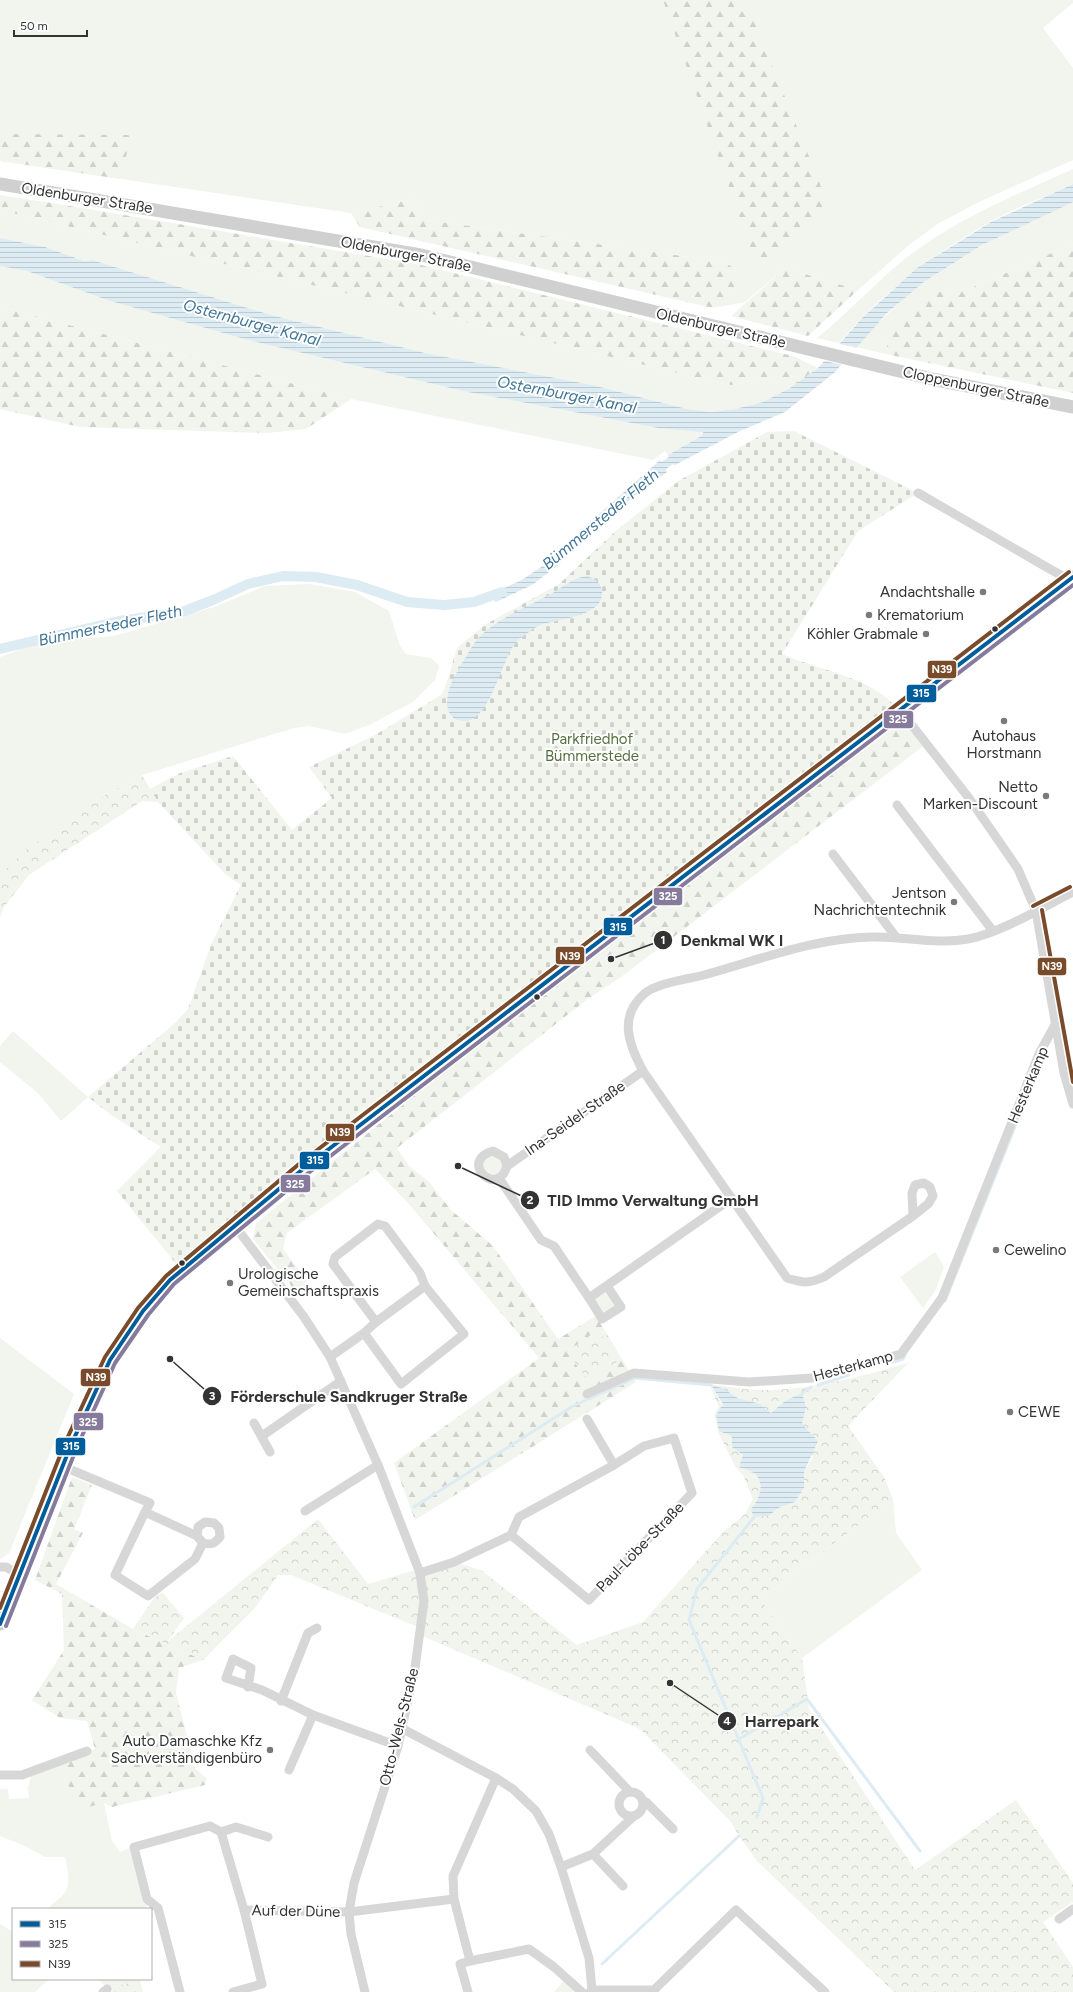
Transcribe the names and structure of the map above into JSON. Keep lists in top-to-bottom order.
{
  "streets": {
    "street": [
      "Oldenburger Straße",
      "Cloppenburger Straße",
      "Hesterkamp",
      "Ina-Seidel-Straße",
      "Paul-Löbe-Straße",
      "Otto-Wels-Straße",
      "Auf der Düne"
    ]
  },
  "crossings": [
    ["Oldenburger Straße", "Cloppenburger Straße"],
    ["Otto-Wels-Straße", "Auf der Düne"]
  ],
  "water": ["Osternburger Kanal", "Bümmersteder Fleth"],
  "parks": ["Parkfriedhof Bümmerstede"],
  "places": [
    "Andachtshalle",
    "Krematorium",
    "Köhler Grabmale",
    "Autohaus Horstmann",
    "Netto Marken-Discount",
    "Jentson Nachrichtentechnik",
    "Denkmal WK I",
    "TID Immo Verwaltung GmbH",
    "Cewelino",
    "Urologische Gemeinschaftspraxis",
    "Förderschule Sandkruger Straße",
    "CEWE",
    "Harrepark",
    "Auto Damaschke Kfz Sachverständigenbüro"
  ],
  "lines": ["transit line N39", "transit line 315", "transit line 325"],
  "legend": ["315", "325", "N39"],
  "scale_bar": "50 m"
}
